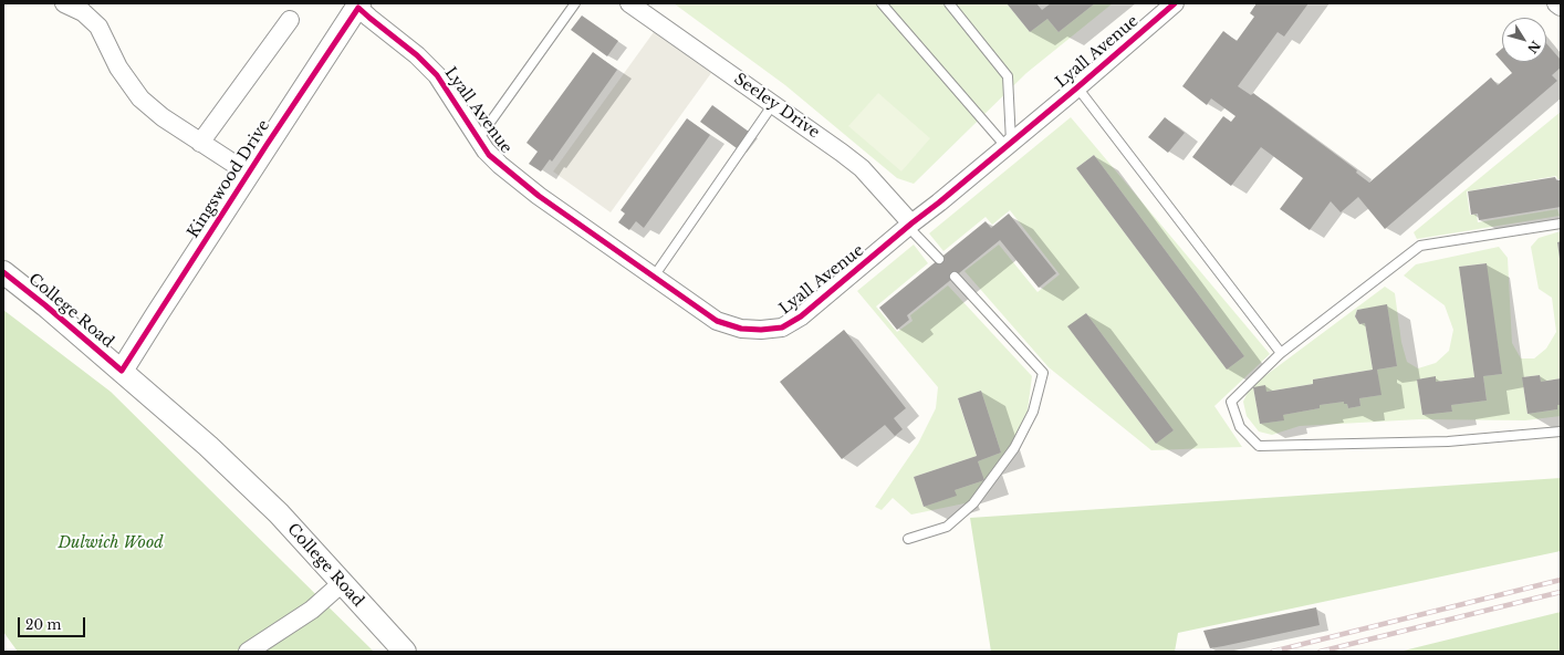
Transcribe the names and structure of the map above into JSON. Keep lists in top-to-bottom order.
{
  "streets": {
    "street": [
      "Lyall Avenue",
      "Seeley Drive",
      "Kingswood Drive",
      "College Road"
    ]
  },
  "crossings": [
    ["Lyall Avenue", "Seeley Drive"],
    ["Lyall Avenue", "Kingswood Drive"],
    ["Kingswood Drive", "College Road"]
  ],
  "parks": ["Dulwich Wood"],
  "scale_bar": "20 m",
  "north": "bottom right"
}
